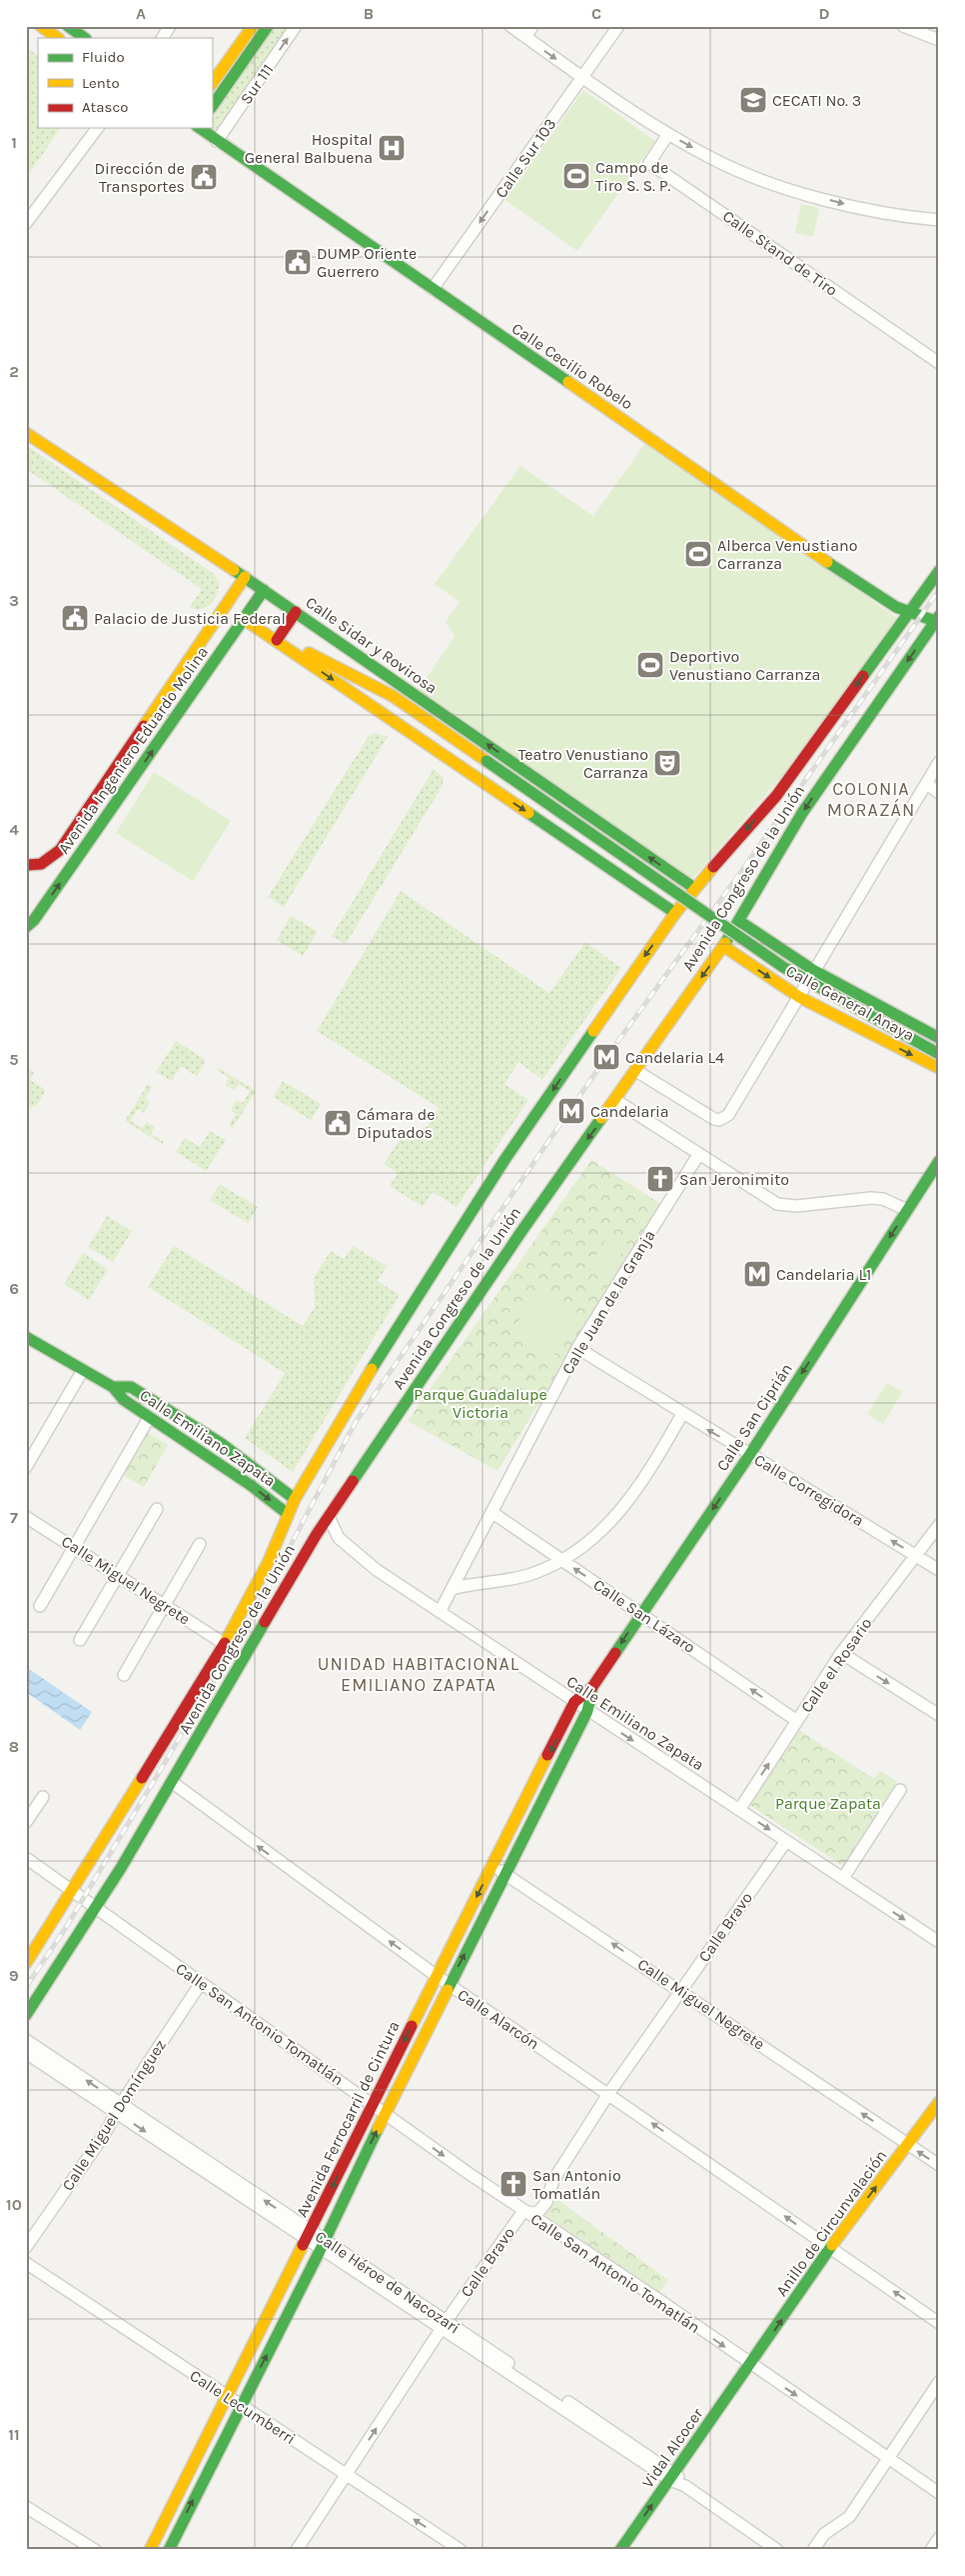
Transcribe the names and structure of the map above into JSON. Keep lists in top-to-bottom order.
{
  "streets": {
    "street": [
      "Sur 111",
      "Calle Sur 103",
      "Calle Stand de Tiro",
      "Calle Cecilio Robelo",
      "Calle Sidar y Rovirosa",
      "Avenida Ingeniero Eduardo Molina",
      "Avenida Congreso de la Unión",
      "Calle General Anaya",
      "Calle Juan de la Granja",
      "Calle San Ciprián",
      "Calle Emiliano Zapata",
      "Calle Corregidora",
      "Calle Miguel Negrete",
      "Calle San Lázaro",
      "Calle el Rosario",
      "Calle Bravo",
      "Calle Alarcón",
      "Calle San Antonio Tomatlán",
      "Calle Miguel Domínguez",
      "Avenida Ferrocarril de Cintura",
      "Anillo de Circunvalación",
      "Calle Héroe de Nacozari",
      "Calle Lecumberri",
      "Vidal Alcocer"
    ]
  },
  "crossings": [
    ["Sur 111", "Calle Cecilio Robelo"],
    ["Calle Sur 103", "Calle Cecilio Robelo"],
    ["Calle Cecilio Robelo", "Avenida Congreso de la Unión"],
    ["Calle Sidar y Rovirosa", "Avenida Ingeniero Eduardo Molina"],
    ["Calle Sidar y Rovirosa", "Avenida Congreso de la Unión"],
    ["Avenida Congreso de la Unión", "Calle General Anaya"],
    ["Avenida Congreso de la Unión", "Calle Emiliano Zapata"],
    ["Avenida Congreso de la Unión", "Calle Miguel Negrete"],
    ["Avenida Congreso de la Unión", "Calle Alarcón"],
    ["Avenida Congreso de la Unión", "Calle San Antonio Tomatlán"],
    ["Calle Juan de la Granja", "Calle Emiliano Zapata"],
    ["Calle Juan de la Granja", "Calle Corregidora"],
    ["Calle Juan de la Granja", "Calle San Lázaro"],
    ["Calle San Ciprián", "Calle Emiliano Zapata"],
    ["Calle San Ciprián", "Calle Corregidora"],
    ["Calle San Ciprián", "Calle San Lázaro"],
    ["Calle San Ciprián", "Avenida Ferrocarril de Cintura"],
    ["Calle Emiliano Zapata", "Calle el Rosario"],
    ["Calle Emiliano Zapata", "Calle Bravo"],
    ["Calle Emiliano Zapata", "Avenida Ferrocarril de Cintura"],
    ["Calle Corregidora", "Calle el Rosario"],
    ["Calle Miguel Negrete", "Calle Bravo"],
    ["Calle Miguel Negrete", "Avenida Ferrocarril de Cintura"],
    ["Calle Miguel Negrete", "Anillo de Circunvalación"],
    ["Calle San Lázaro", "Calle el Rosario"],
    ["Calle Bravo", "Calle Alarcón"],
    ["Calle Bravo", "Calle San Antonio Tomatlán"],
    ["Calle Bravo", "Calle Héroe de Nacozari"],
    ["Calle Bravo", "Calle Lecumberri"],
    ["Calle Alarcón", "Avenida Ferrocarril de Cintura"],
    ["Calle Alarcón", "Anillo de Circunvalación"],
    ["Calle San Antonio Tomatlán", "Calle Miguel Domínguez"],
    ["Calle San Antonio Tomatlán", "Avenida Ferrocarril de Cintura"],
    ["Calle San Antonio Tomatlán", "Anillo de Circunvalación"],
    ["Calle San Antonio Tomatlán", "Vidal Alcocer"],
    ["Calle Miguel Domínguez", "Calle Héroe de Nacozari"],
    ["Avenida Ferrocarril de Cintura", "Calle Héroe de Nacozari"],
    ["Avenida Ferrocarril de Cintura", "Calle Lecumberri"],
    ["Anillo de Circunvalación", "Vidal Alcocer"],
    ["Calle Héroe de Nacozari", "Vidal Alcocer"]
  ],
  "one_way": [
    "Calle Sur 103",
    "Avenida Congreso de la Unión",
    "Calle Corregidora",
    "Calle Miguel Negrete",
    "Calle San Lázaro",
    "Calle Alarcón",
    "Calle San Antonio Tomatlán",
    "Anillo de Circunvalación",
    "Vidal Alcocer"
  ],
  "districts": ["COLONIA MORAZÁN", "UNIDAD HABITACIONAL EMILIANO ZAPATA"],
  "parks": ["Parque Guadalupe Victoria", "Parque Zapata"],
  "places": {
    "school or university": ["CECATI No. 3"],
    "hospital": ["Hospital General Balbuena"],
    "sports": ["Campo de Tiro S. S. P.", "Alberca Venustiano Carranza", "Deportivo Venustiano Carranza"],
    "public building": [
      "Dirección de Transportes",
      "DUMP Oriente Guerrero",
      "Palacio de Justicia Federal",
      "Cámara de Diputados"
    ],
    "theatre": ["Teatro Venustiano Carranza"],
    "metro station": ["Candelaria L4", "Candelaria", "Candelaria L1"],
    "church": ["San Jeronimito", "San Antonio Tomatlán"]
  },
  "legend": ["Fluido", "Lento", "Atasco"],
  "grid": {
    "columns": [
      "A",
      "B",
      "C",
      "D"
    ],
    "rows": [
      "1",
      "2",
      "3",
      "4",
      "5",
      "6",
      "7",
      "8",
      "9",
      "10",
      "11"
    ]
  }
}
